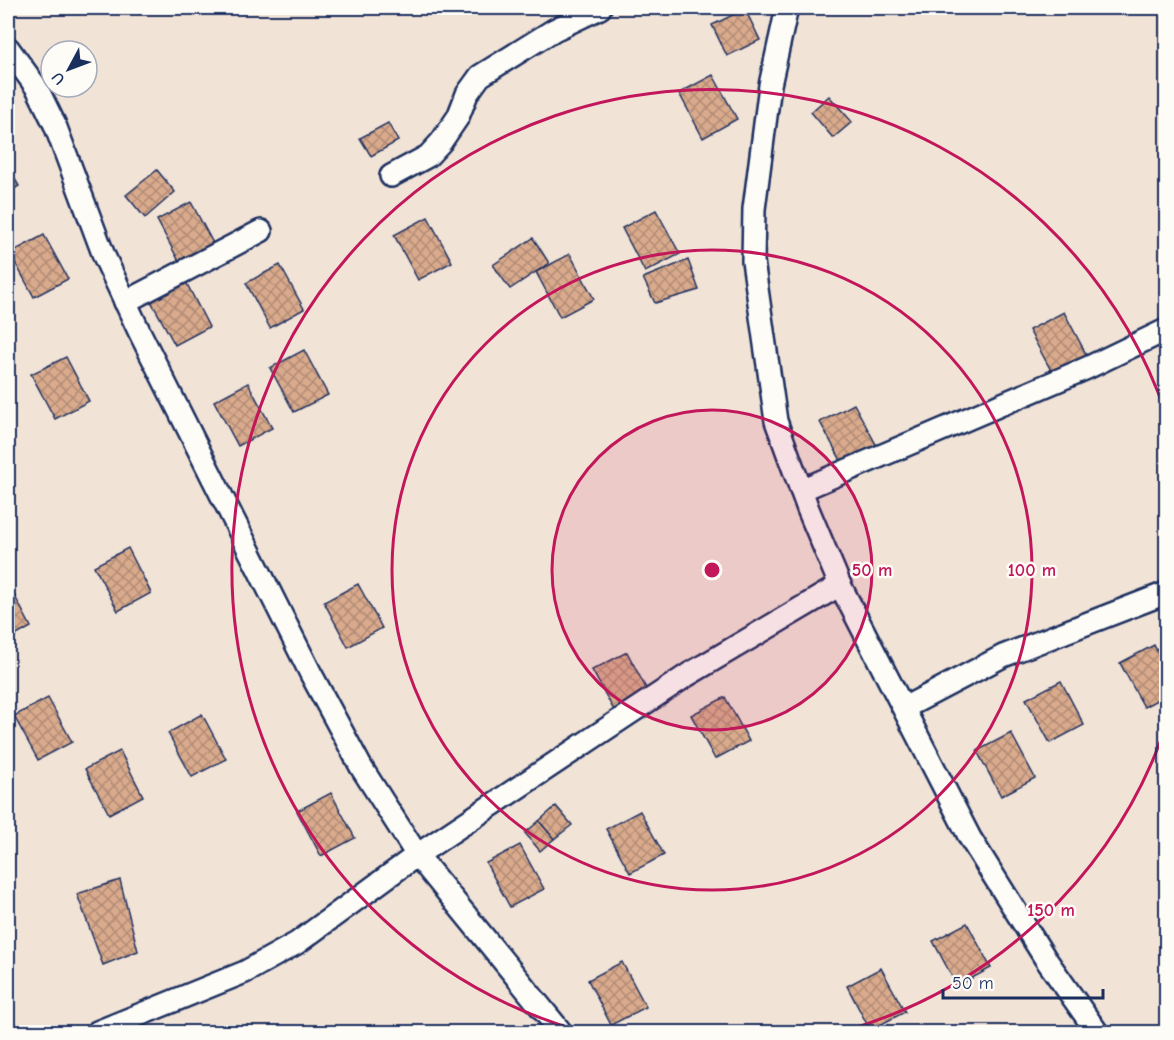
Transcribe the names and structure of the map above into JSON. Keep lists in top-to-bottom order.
{
  "scale_bar": "50 m",
  "north": "bottom left",
  "rings": ["50 m", "100 m", "150 m"]
}
